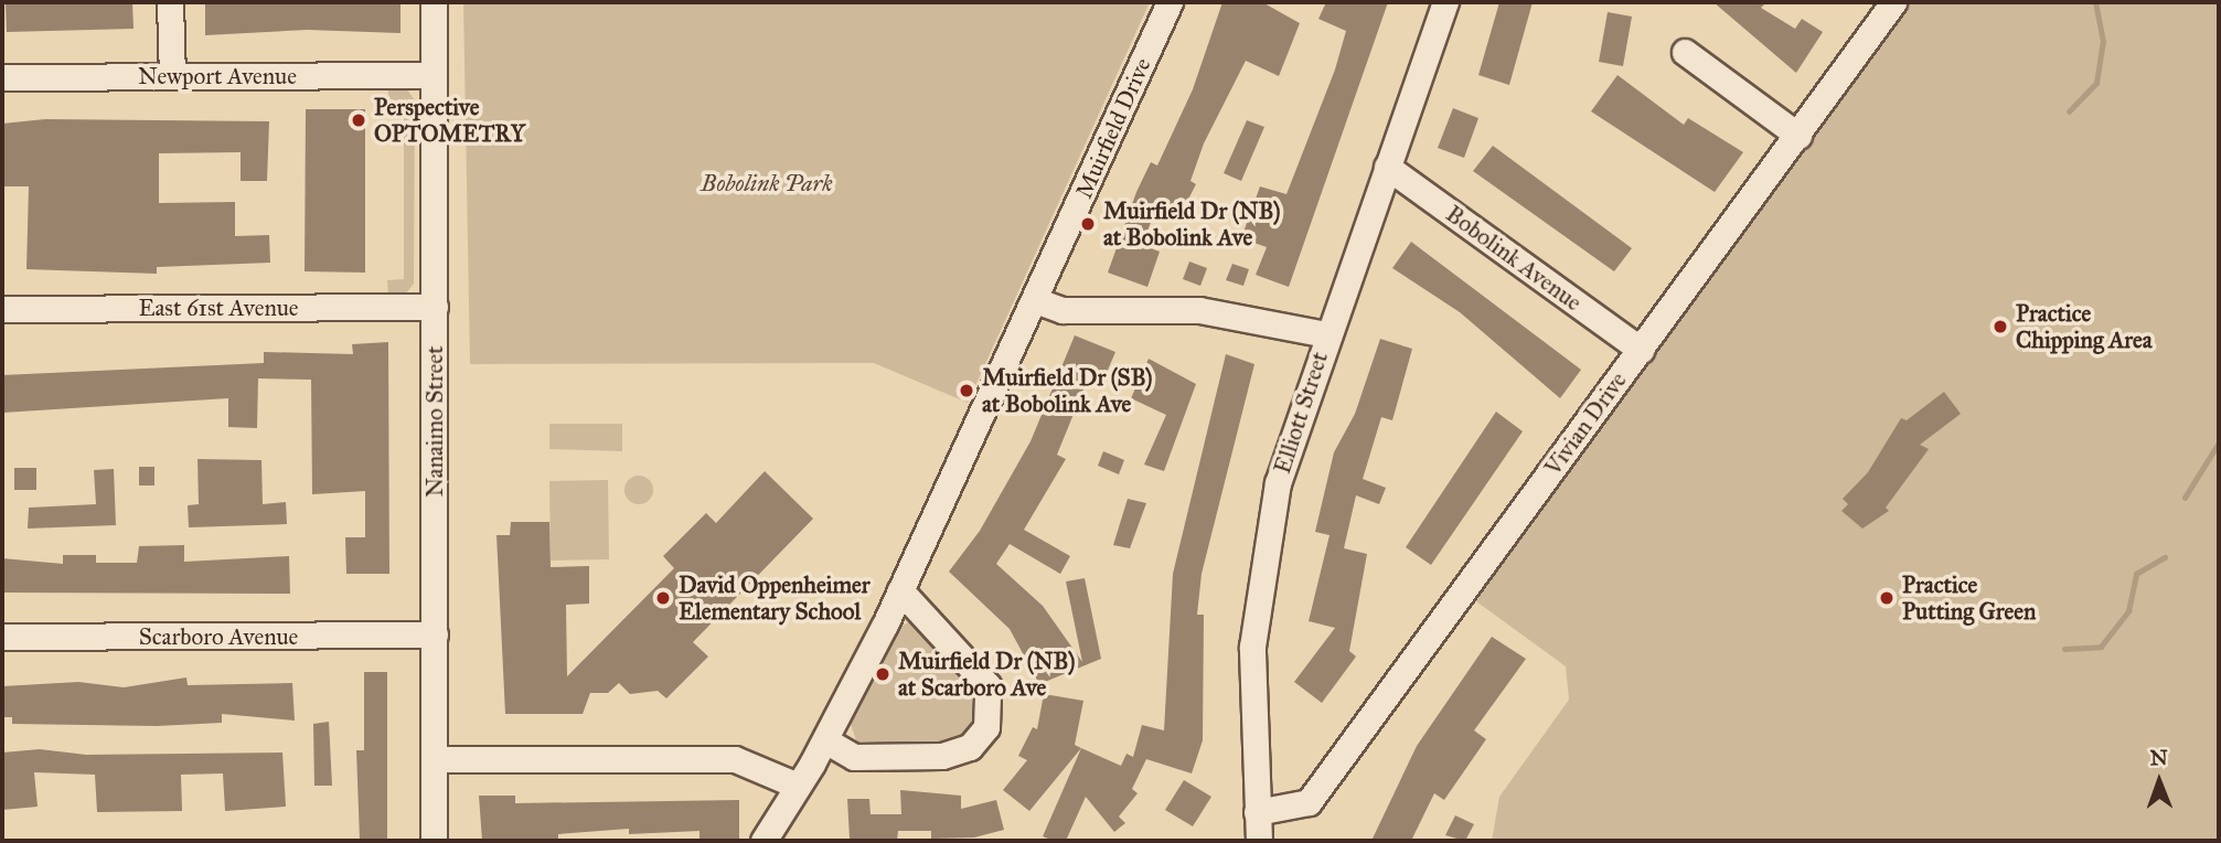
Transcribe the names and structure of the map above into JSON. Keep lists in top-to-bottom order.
{
  "streets": {
    "street": [
      "Newport Avenue",
      "Muirfield Drive",
      "Bobolink Avenue",
      "East 61st Avenue",
      "Elliott Street",
      "Nanaimo Street",
      "Vivian Drive",
      "Scarboro Avenue"
    ]
  },
  "crossings": [
    ["Newport Avenue", "Nanaimo Street"],
    ["Bobolink Avenue", "Elliott Street"],
    ["Bobolink Avenue", "Vivian Drive"],
    ["East 61st Avenue", "Nanaimo Street"],
    ["Elliott Street", "Vivian Drive"],
    ["Nanaimo Street", "Scarboro Avenue"]
  ],
  "parks": ["Bobolink Park"],
  "places": [
    "Perspective OPTOMETRY",
    "Muirfield Dr (NB) at Bobolink Ave",
    "Practice Chipping Area",
    "Muirfield Dr (SB) at Bobolink Ave",
    "David Oppenheimer Elementary School",
    "Practice Putting Green",
    "Muirfield Dr (NB) at Scarboro Ave"
  ],
  "north": "top"
}
